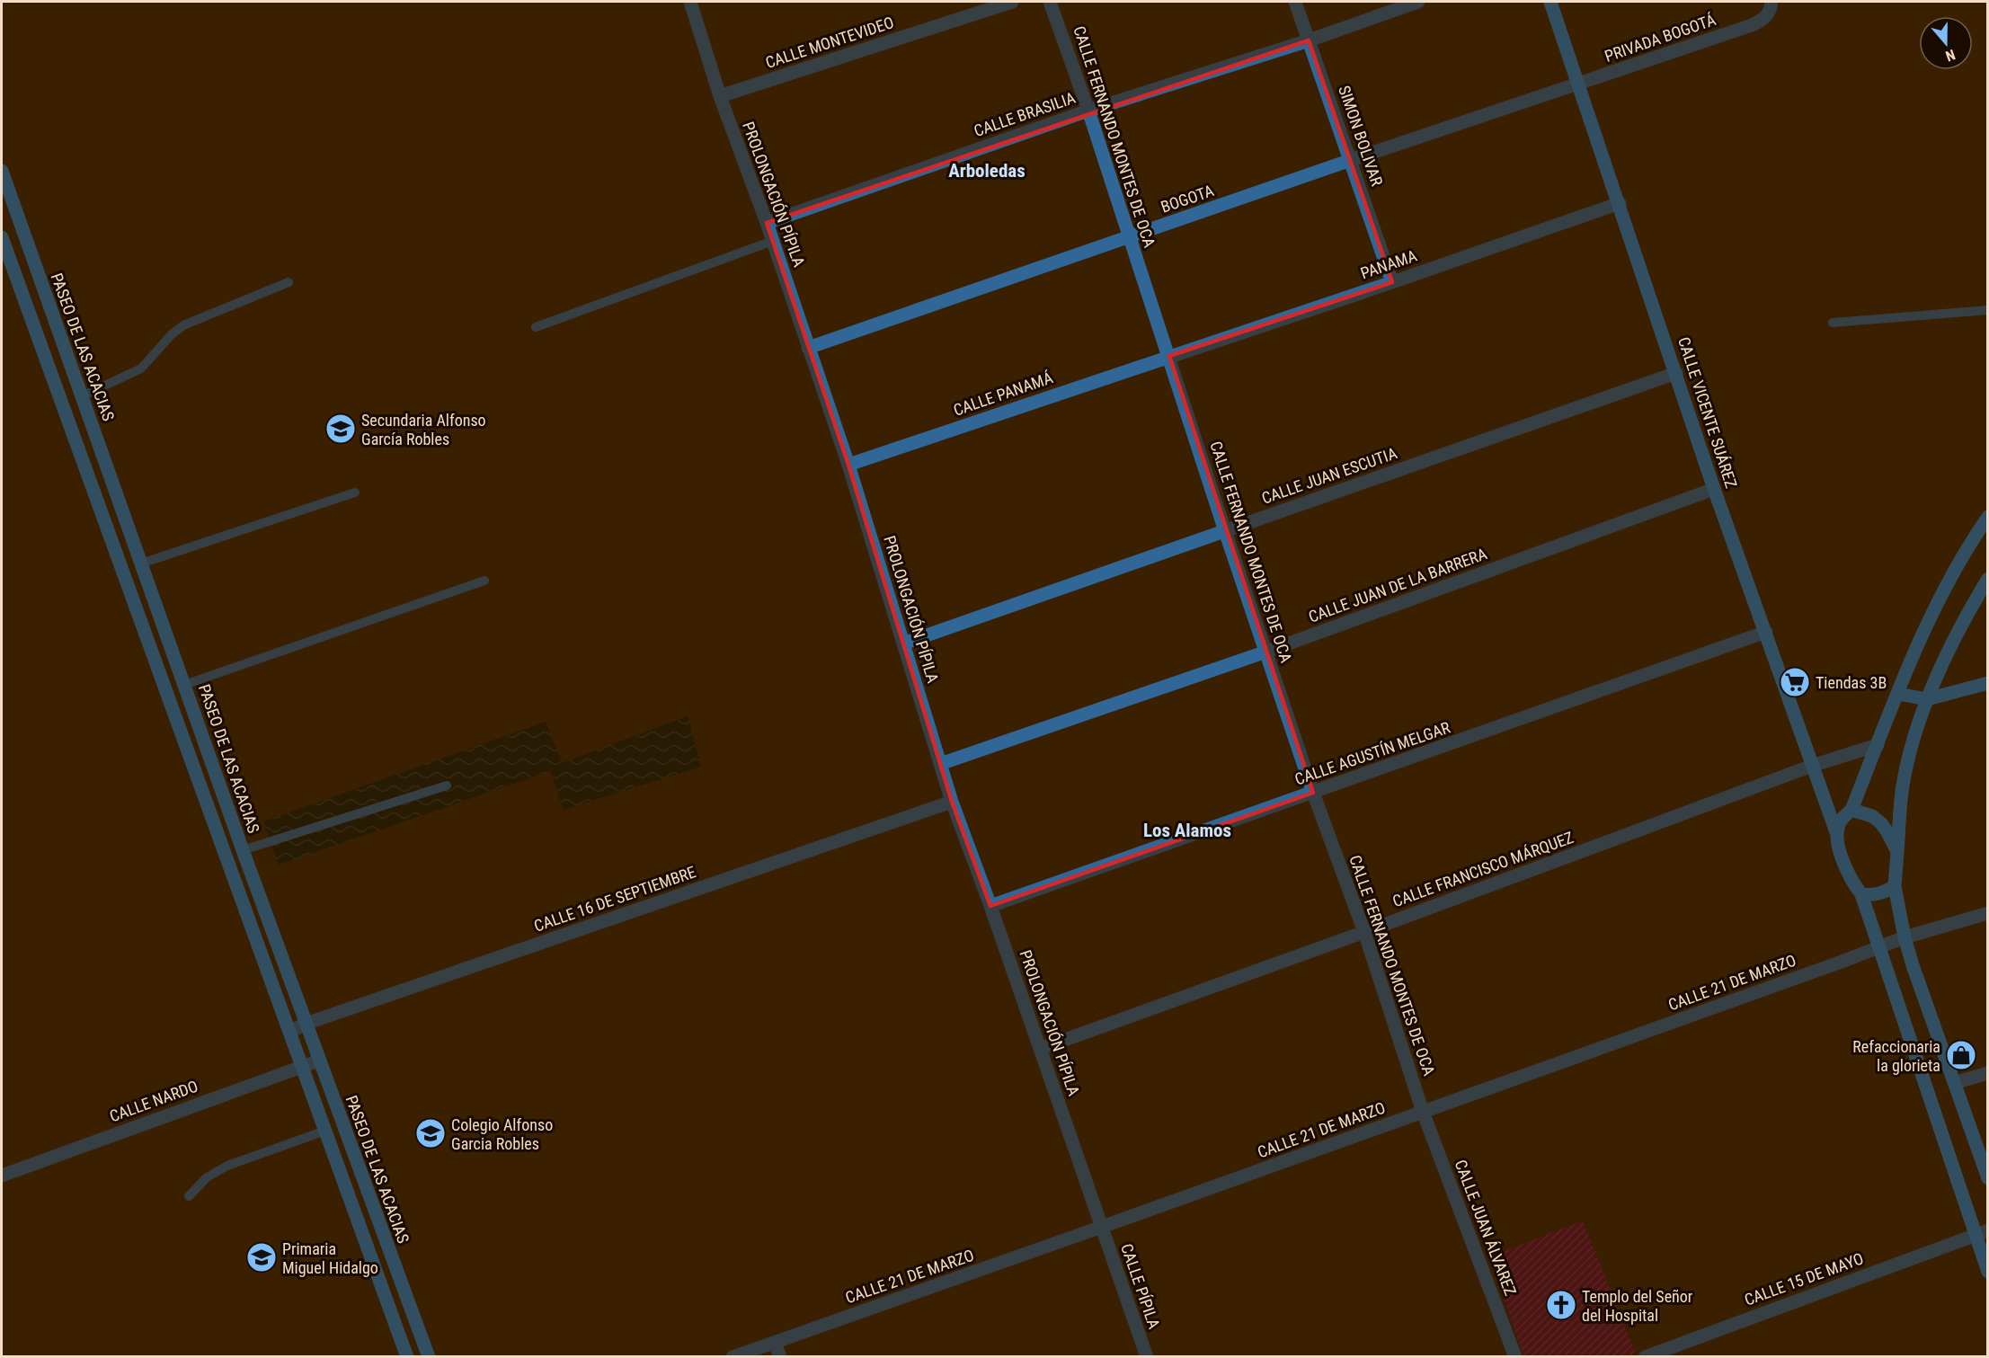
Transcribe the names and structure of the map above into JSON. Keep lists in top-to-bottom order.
{
  "streets": {
    "street": [
      "PRIVADA BOGOTÁ",
      "CALLE MONTEVIDEO",
      "CALLE BRASILIA",
      "SIMON BOLIVAR",
      "CALLE FERNANDO MONTES DE OCA",
      "PROLONGACIÓN PÍPILA",
      "BOGOTA",
      "PANAMA",
      "PASEO DE LAS ACACIAS",
      "CALLE PANAMÁ",
      "CALLE VICENTE SUÁREZ",
      "CALLE JUAN ESCUTIA",
      "CALLE JUAN DE LA BARRERA",
      "CALLE AGUSTÍN MELGAR",
      "CALLE FRANCISCO MÁRQUEZ",
      "CALLE 16 DE SEPTIEMBRE",
      "CALLE 21 DE MARZO",
      "CALLE NARDO",
      "CALLE JUAN ÁLVAREZ",
      "CALLE 15 DE MAYO",
      "CALLE PÍPILA"
    ]
  },
  "crossings": [
    ["PRIVADA BOGOTÁ", "BOGOTA"],
    ["PRIVADA BOGOTÁ", "CALLE VICENTE SUÁREZ"],
    ["CALLE MONTEVIDEO", "PROLONGACIÓN PÍPILA"],
    ["CALLE BRASILIA", "SIMON BOLIVAR"],
    ["CALLE BRASILIA", "CALLE FERNANDO MONTES DE OCA"],
    ["CALLE BRASILIA", "PROLONGACIÓN PÍPILA"],
    ["SIMON BOLIVAR", "BOGOTA"],
    ["SIMON BOLIVAR", "PANAMA"],
    ["CALLE FERNANDO MONTES DE OCA", "BOGOTA"],
    ["CALLE FERNANDO MONTES DE OCA", "PANAMA"],
    ["CALLE FERNANDO MONTES DE OCA", "CALLE PANAMÁ"],
    ["CALLE FERNANDO MONTES DE OCA", "CALLE JUAN ESCUTIA"],
    ["CALLE FERNANDO MONTES DE OCA", "CALLE JUAN DE LA BARRERA"],
    ["CALLE FERNANDO MONTES DE OCA", "CALLE AGUSTÍN MELGAR"],
    ["CALLE FERNANDO MONTES DE OCA", "CALLE FRANCISCO MÁRQUEZ"],
    ["CALLE FERNANDO MONTES DE OCA", "CALLE 21 DE MARZO"],
    ["CALLE FERNANDO MONTES DE OCA", "CALLE JUAN ÁLVAREZ"],
    ["PROLONGACIÓN PÍPILA", "BOGOTA"],
    ["PROLONGACIÓN PÍPILA", "CALLE PANAMÁ"],
    ["PROLONGACIÓN PÍPILA", "CALLE JUAN ESCUTIA"],
    ["PROLONGACIÓN PÍPILA", "CALLE JUAN DE LA BARRERA"],
    ["PROLONGACIÓN PÍPILA", "CALLE AGUSTÍN MELGAR"],
    ["PROLONGACIÓN PÍPILA", "CALLE FRANCISCO MÁRQUEZ"],
    ["PROLONGACIÓN PÍPILA", "CALLE 16 DE SEPTIEMBRE"],
    ["PROLONGACIÓN PÍPILA", "CALLE 21 DE MARZO"],
    ["PROLONGACIÓN PÍPILA", "CALLE PÍPILA"],
    ["BOGOTA", "CALLE VICENTE SUÁREZ"],
    ["PANAMA", "CALLE PANAMÁ"],
    ["PANAMA", "CALLE VICENTE SUÁREZ"],
    ["PASEO DE LAS ACACIAS", "CALLE 16 DE SEPTIEMBRE"],
    ["PASEO DE LAS ACACIAS", "CALLE NARDO"],
    ["CALLE VICENTE SUÁREZ", "CALLE JUAN ESCUTIA"],
    ["CALLE VICENTE SUÁREZ", "CALLE JUAN DE LA BARRERA"],
    ["CALLE VICENTE SUÁREZ", "CALLE AGUSTÍN MELGAR"],
    ["CALLE VICENTE SUÁREZ", "CALLE FRANCISCO MÁRQUEZ"],
    ["CALLE 21 DE MARZO", "CALLE JUAN ÁLVAREZ"],
    ["CALLE 21 DE MARZO", "CALLE PÍPILA"]
  ],
  "districts": ["Arboledas", "Los Alamos"],
  "places": {
    "school or university": ["Secundaria Alfonso García Robles", "Colegio Alfonso Garcia Robles", "Primaria Miguel Hidalgo"],
    "supermarket": ["Tiendas 3B"],
    "shop": ["Refaccionaria la glorieta"],
    "church": ["Templo del Señor del Hospital"]
  },
  "north": "bottom"
}
